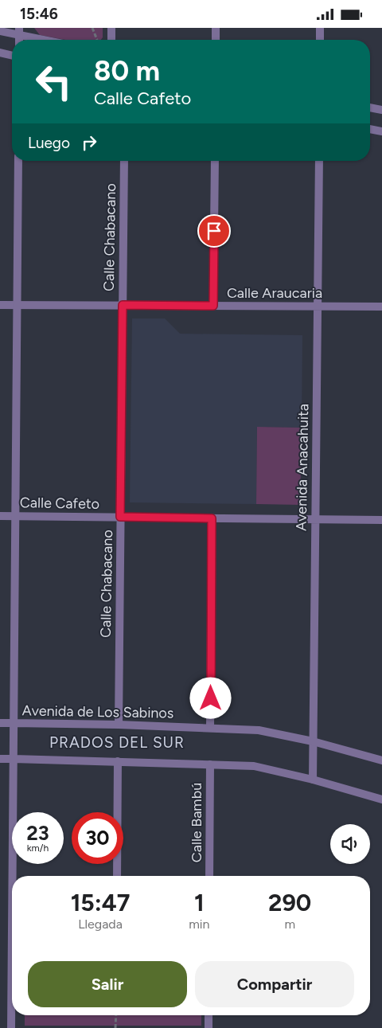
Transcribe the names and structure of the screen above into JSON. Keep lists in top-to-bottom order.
{
  "streets": {
    "street": [
      "Calle Chabacano",
      "Calle Araucaria",
      "Avenida Anacahuita",
      "Calle Cafeto",
      "Avenida de Los Sabinos",
      "Calle Bambú"
    ]
  },
  "crossings": [
    ["Calle Chabacano", "Calle Araucaria"],
    ["Calle Chabacano", "Calle Cafeto"],
    ["Calle Chabacano", "Avenida de Los Sabinos"],
    ["Calle Araucaria", "Avenida Anacahuita"],
    ["Avenida Anacahuita", "Calle Cafeto"],
    ["Avenida Anacahuita", "Avenida de Los Sabinos"]
  ],
  "districts": ["PRADOS DEL SUR"],
  "page": {
    "status": "15:46",
    "turn": ["80 m", "Calle Cafeto"],
    "then": "Luego",
    "speed": "23 km/h",
    "limit": "30",
    "eta": [
      "15:47",
      "Llegada",
      "1",
      "min",
      "290",
      "m"
    ],
    "buttons": ["Salir", "Compartir"]
  }
}
